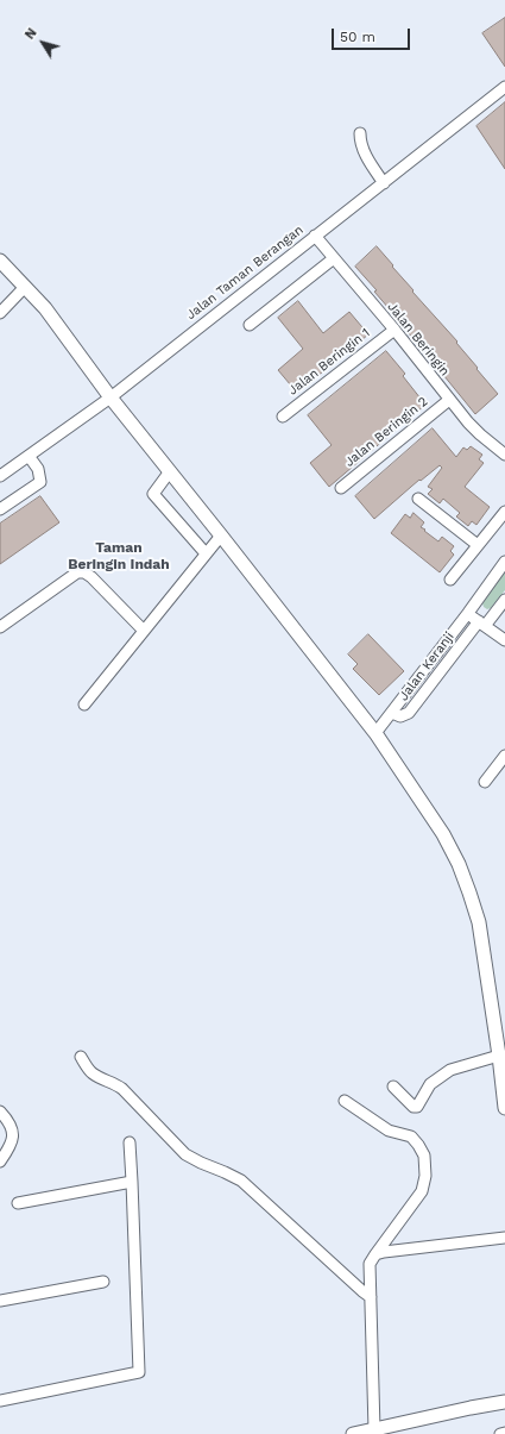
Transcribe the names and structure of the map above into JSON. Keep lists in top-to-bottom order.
{
  "streets": {
    "street": [
      "Jalan Taman Berangan",
      "Jalan Beringin",
      "Jalan Beringin 1",
      "Jalan Beringin 2",
      "Jalan Keranji"
    ]
  },
  "crossings": [
    ["Jalan Taman Berangan", "Jalan Beringin"],
    ["Jalan Beringin", "Jalan Beringin 1"],
    ["Jalan Beringin", "Jalan Beringin 2"]
  ],
  "districts": ["Taman Beringin Indah"],
  "scale_bar": "50 m",
  "north": "top left"
}
